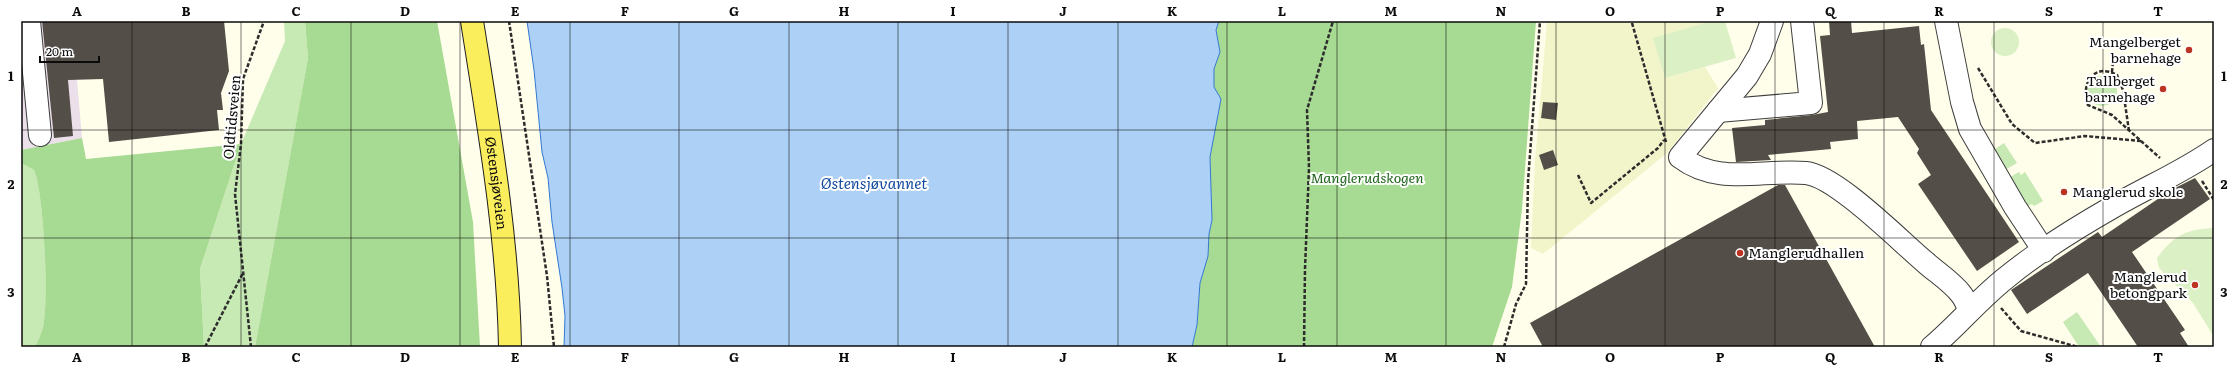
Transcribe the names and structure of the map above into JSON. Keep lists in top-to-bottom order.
{
  "streets": {
    "main road": ["Østensjøveien"],
    "path": ["Oldtidsveien"]
  },
  "water": ["Østensjøvannet"],
  "parks": ["Manglerudskogen"],
  "places": [
    "Mangelberget barnehage",
    "Tallberget barnehage",
    "Manglerud skole",
    "Manglerudhallen",
    "Manglerud betongpark"
  ],
  "scale_bar": "20 m",
  "grid": {
    "columns": [
      "A",
      "B",
      "C",
      "D",
      "E",
      "F",
      "G",
      "H",
      "I",
      "J",
      "K",
      "L",
      "M",
      "N",
      "O",
      "P",
      "Q",
      "R",
      "S",
      "T"
    ],
    "rows": ["1", "2", "3"]
  }
}
